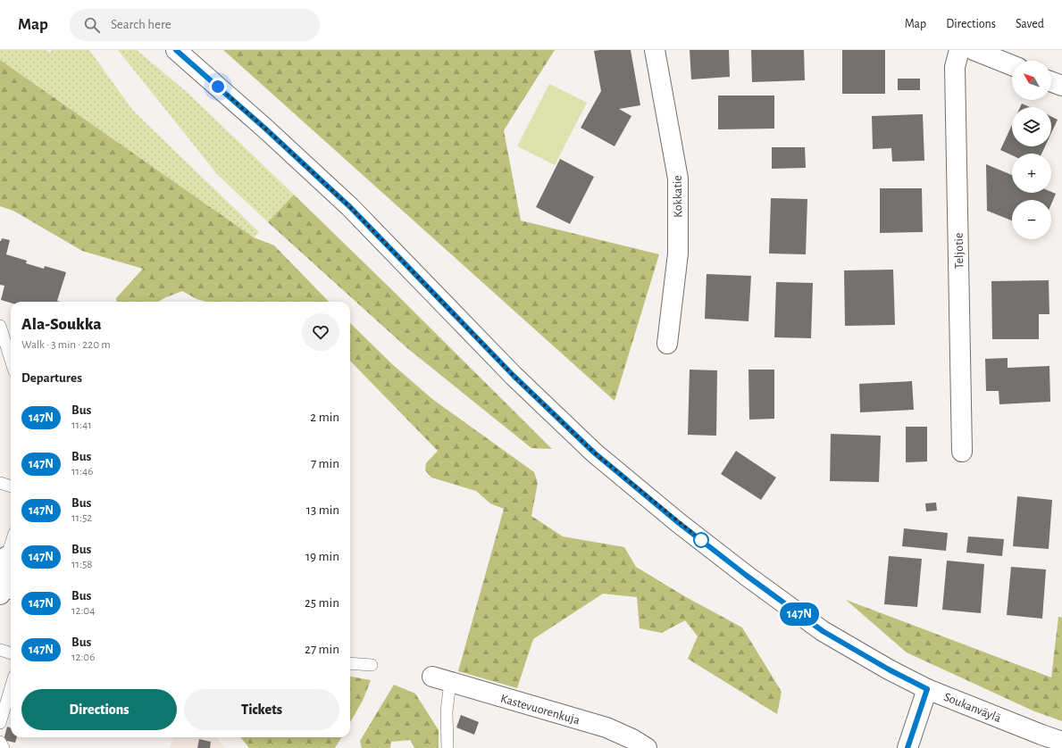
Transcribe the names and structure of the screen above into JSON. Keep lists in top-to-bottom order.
{
  "streets": {
    "main road": [
      "Kokkatie",
      "Teljotie",
      "Soukanväylä",
      "Kastevuorenkuja"
    ]
  },
  "lines": ["bus line 147N"],
  "north": "top left",
  "page": {
    "header": "Map",
    "search": "Search here",
    "nav": ["Map", "Directions", "Saved"],
    "on_map": "147N",
    "map_buttons": ["+", "−"],
    "heading": [
      ["Ala-Soukka", "Walk · 3 min · 220 m"],
      "Departures"
    ],
    "list": [
      {
        "mark": "147N",
        "name": "Bus",
        "note": "11:41",
        "value": "2 min"
      },
      {
        "mark": "147N",
        "name": "Bus",
        "note": "11:46",
        "value": "7 min"
      },
      {
        "mark": "147N",
        "name": "Bus",
        "note": "11:52",
        "value": "13 min"
      },
      {
        "mark": "147N",
        "name": "Bus",
        "note": "11:58",
        "value": "19 min"
      },
      {
        "mark": "147N",
        "name": "Bus",
        "note": "12:04",
        "value": "25 min"
      },
      {
        "mark": "147N",
        "name": "Bus",
        "note": "12:06",
        "value": "27 min"
      }
    ],
    "buttons": ["Directions", "Tickets"]
  }
}
